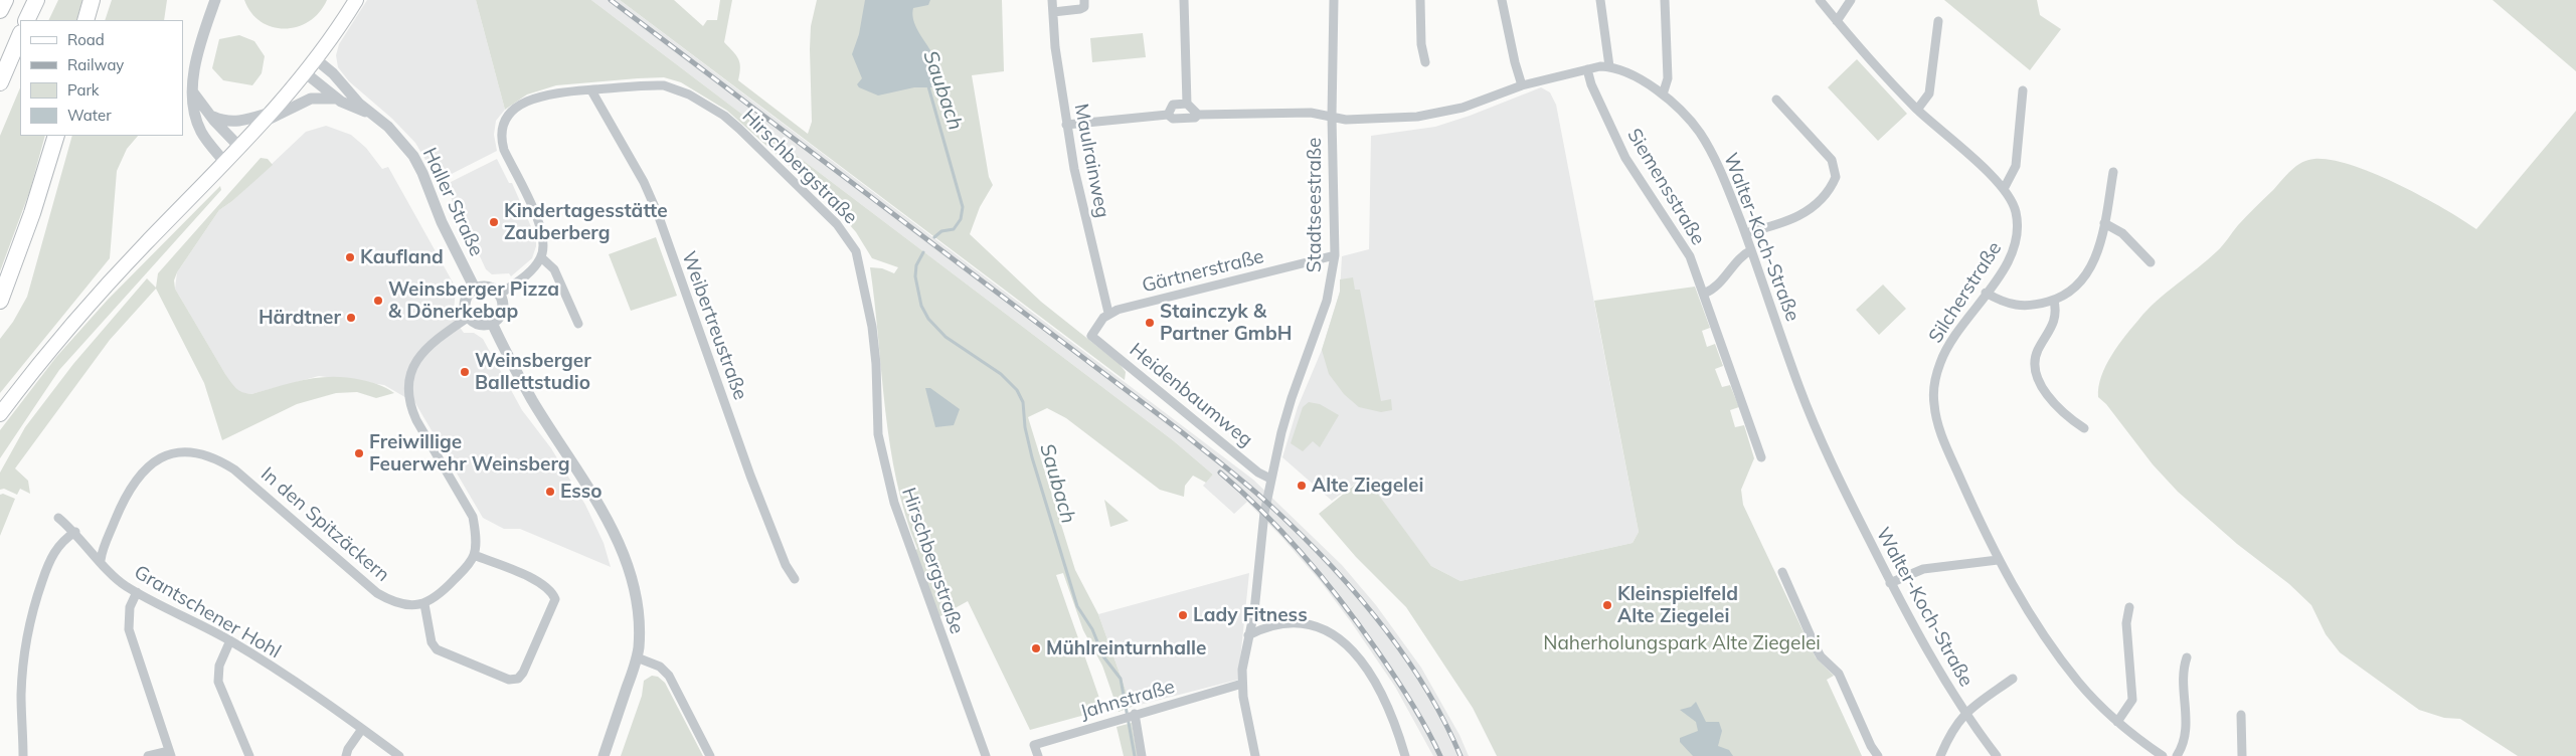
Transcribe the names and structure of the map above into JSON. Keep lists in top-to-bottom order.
{
  "streets": {
    "street": [
      "Maulrainweg",
      "Hirschbergstraße",
      "Siemensstraße",
      "Haller Straße",
      "Stadtseestraße",
      "Walter-Koch-Straße",
      "Gärtnerstraße",
      "Silcherstraße",
      "Weibertreustraße",
      "Heidenbaumweg",
      "In den Spitzäckern",
      "Grantschener Hohl",
      "Jahnstraße"
    ]
  },
  "crossings": [
    ["Maulrainweg", "Gärtnerstraße"],
    ["Maulrainweg", "Heidenbaumweg"],
    ["Hirschbergstraße", "Weibertreustraße"],
    ["Stadtseestraße", "Gärtnerstraße"],
    ["Stadtseestraße", "Heidenbaumweg"],
    ["Stadtseestraße", "Jahnstraße"],
    ["Gärtnerstraße", "Heidenbaumweg"],
    ["In den Spitzäckern", "Grantschener Hohl"]
  ],
  "water": ["Saubach"],
  "parks": ["Naherholungspark Alte Ziegelei"],
  "places": [
    "Kindertagesstätte Zauberberg",
    "Kaufland",
    "Weinsberger Pizza & Dönerkebap",
    "Härdtner",
    "Stainczyk & Partner GmbH",
    "Weinsberger Ballettstudio",
    "Freiwillige Feuerwehr Weinsberg",
    "Alte Ziegelei",
    "Esso",
    "Kleinspielfeld Alte Ziegelei",
    "Lady Fitness",
    "Mühlreinturnhalle"
  ],
  "legend": [
    "Road",
    "Railway",
    "Park",
    "Water"
  ]
}
